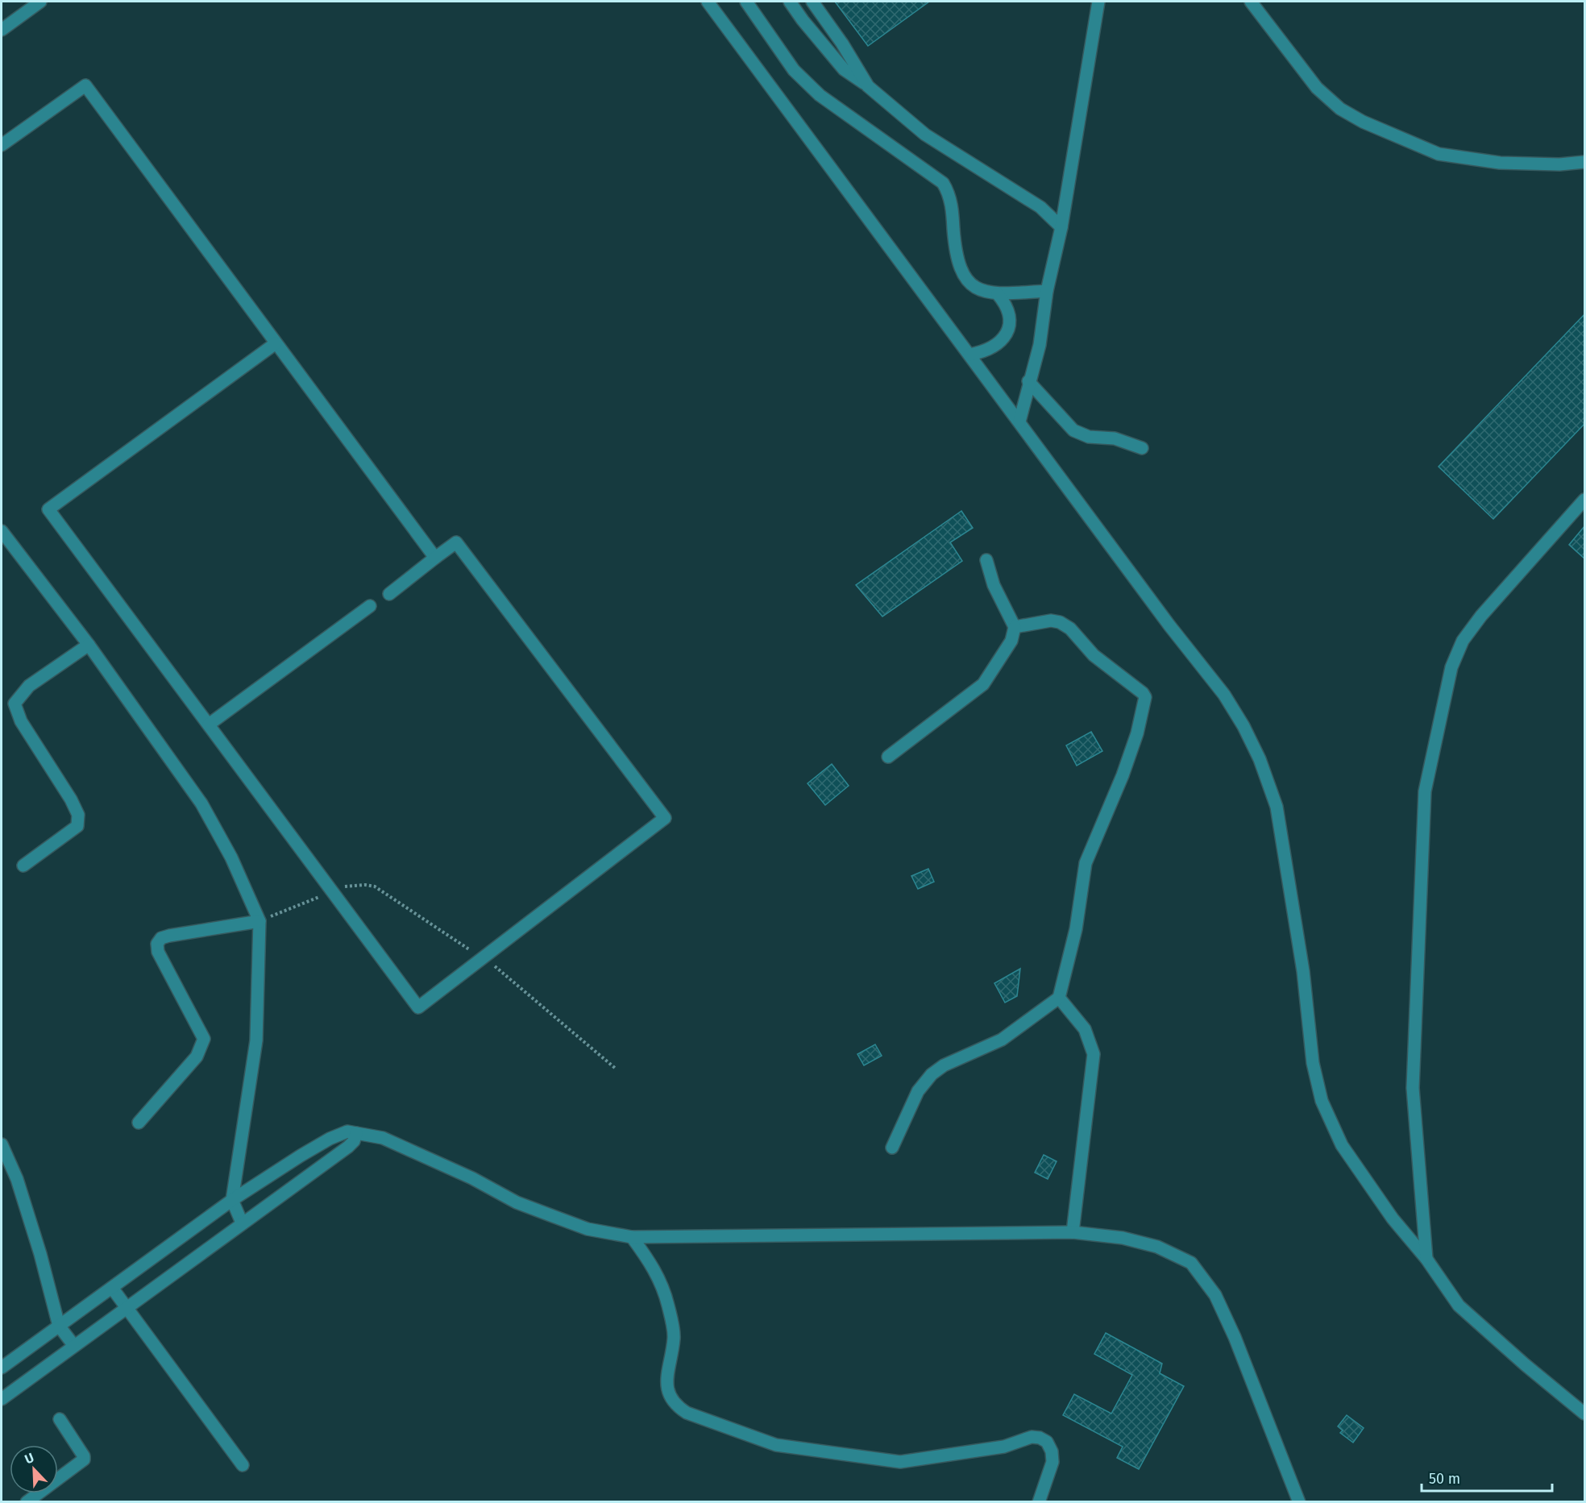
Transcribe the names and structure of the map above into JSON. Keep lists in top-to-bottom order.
{
  "scale_bar": "50 m",
  "north": "top left"
}
